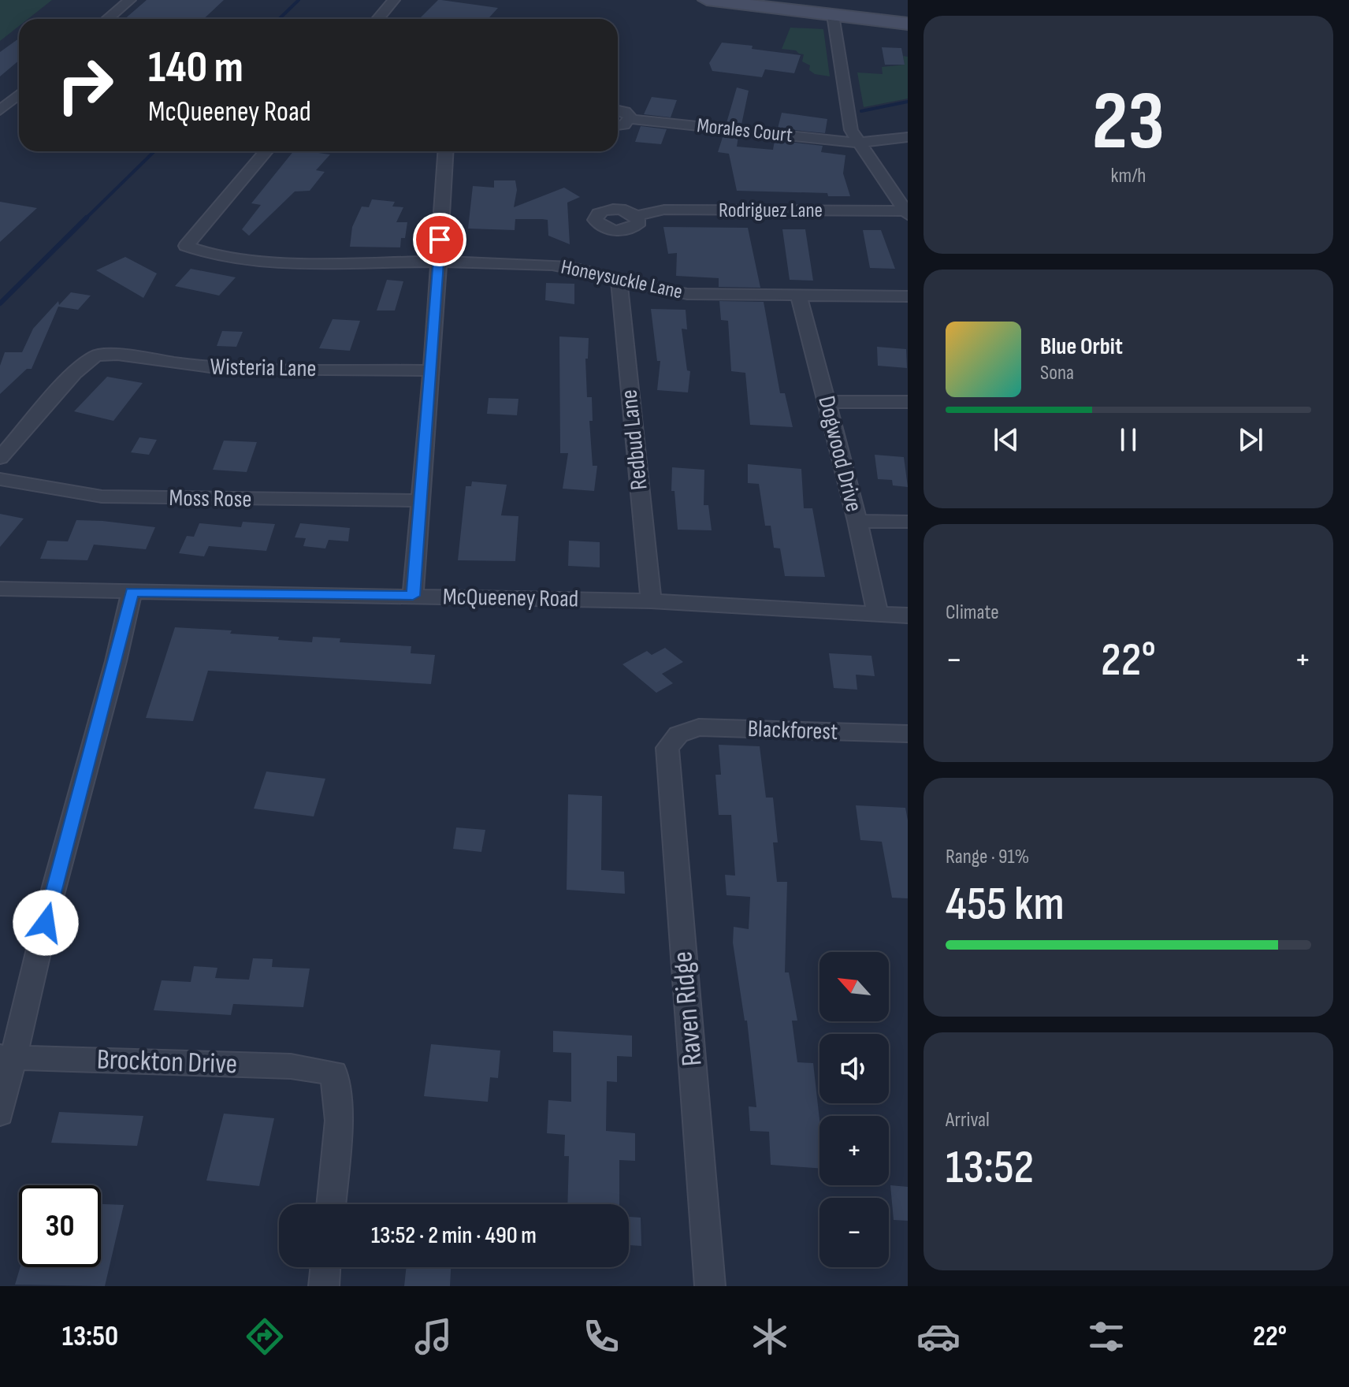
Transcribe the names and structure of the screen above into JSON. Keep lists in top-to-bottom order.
{
  "streets": {
    "street": [
      "Morales Court",
      "Rodriguez Lane",
      "Honeysuckle Lane",
      "Wisteria Lane",
      "Redbud Lane",
      "Dogwood Drive",
      "Moss Rose",
      "McQueeney Road",
      "Blackforest",
      "Raven Ridge",
      "Brockton Drive"
    ]
  },
  "crossings": [
    ["Honeysuckle Lane", "Redbud Lane"],
    ["Honeysuckle Lane", "Dogwood Drive"],
    ["Redbud Lane", "McQueeney Road"],
    ["Dogwood Drive", "McQueeney Road"],
    ["Blackforest", "Raven Ridge"]
  ],
  "north": "top left",
  "page": {
    "tile": [
      ["23", "km/h"],
      "Climate",
      ["Range · 91%", "455 km"],
      ["Arrival", "13:52"]
    ],
    "turn": ["140 m", "McQueeney Road"],
    "song": ["Blue Orbit", "Sona"],
    "heat": ["−", "22°", "+"],
    "map_buttons": ["+", "−"],
    "limit": "30",
    "trip": "13:52 · 2 min · 490 m",
    "tabs": ["13:50", "22°"]
  }
}
